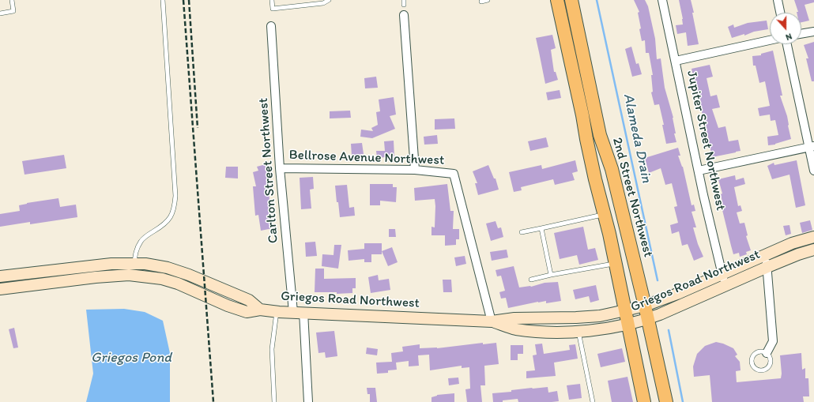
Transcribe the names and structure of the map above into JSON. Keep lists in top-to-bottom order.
{
  "streets": {
    "main road": ["2nd Street Northwest", "Griegos Road Northwest"],
    "street": ["Jupiter Street Northwest", "Bellrose Avenue Northwest", "Carlton Street Northwest"]
  },
  "crossings": [
    ["Jupiter Street Northwest", "Griegos Road Northwest"],
    ["Bellrose Avenue Northwest", "Carlton Street Northwest"],
    ["Bellrose Avenue Northwest", "Griegos Road Northwest"],
    ["Carlton Street Northwest", "Griegos Road Northwest"],
    ["2nd Street Northwest", "Griegos Road Northwest"]
  ],
  "water": ["Alameda Drain", "Griegos Pond"],
  "north": "bottom"
}
